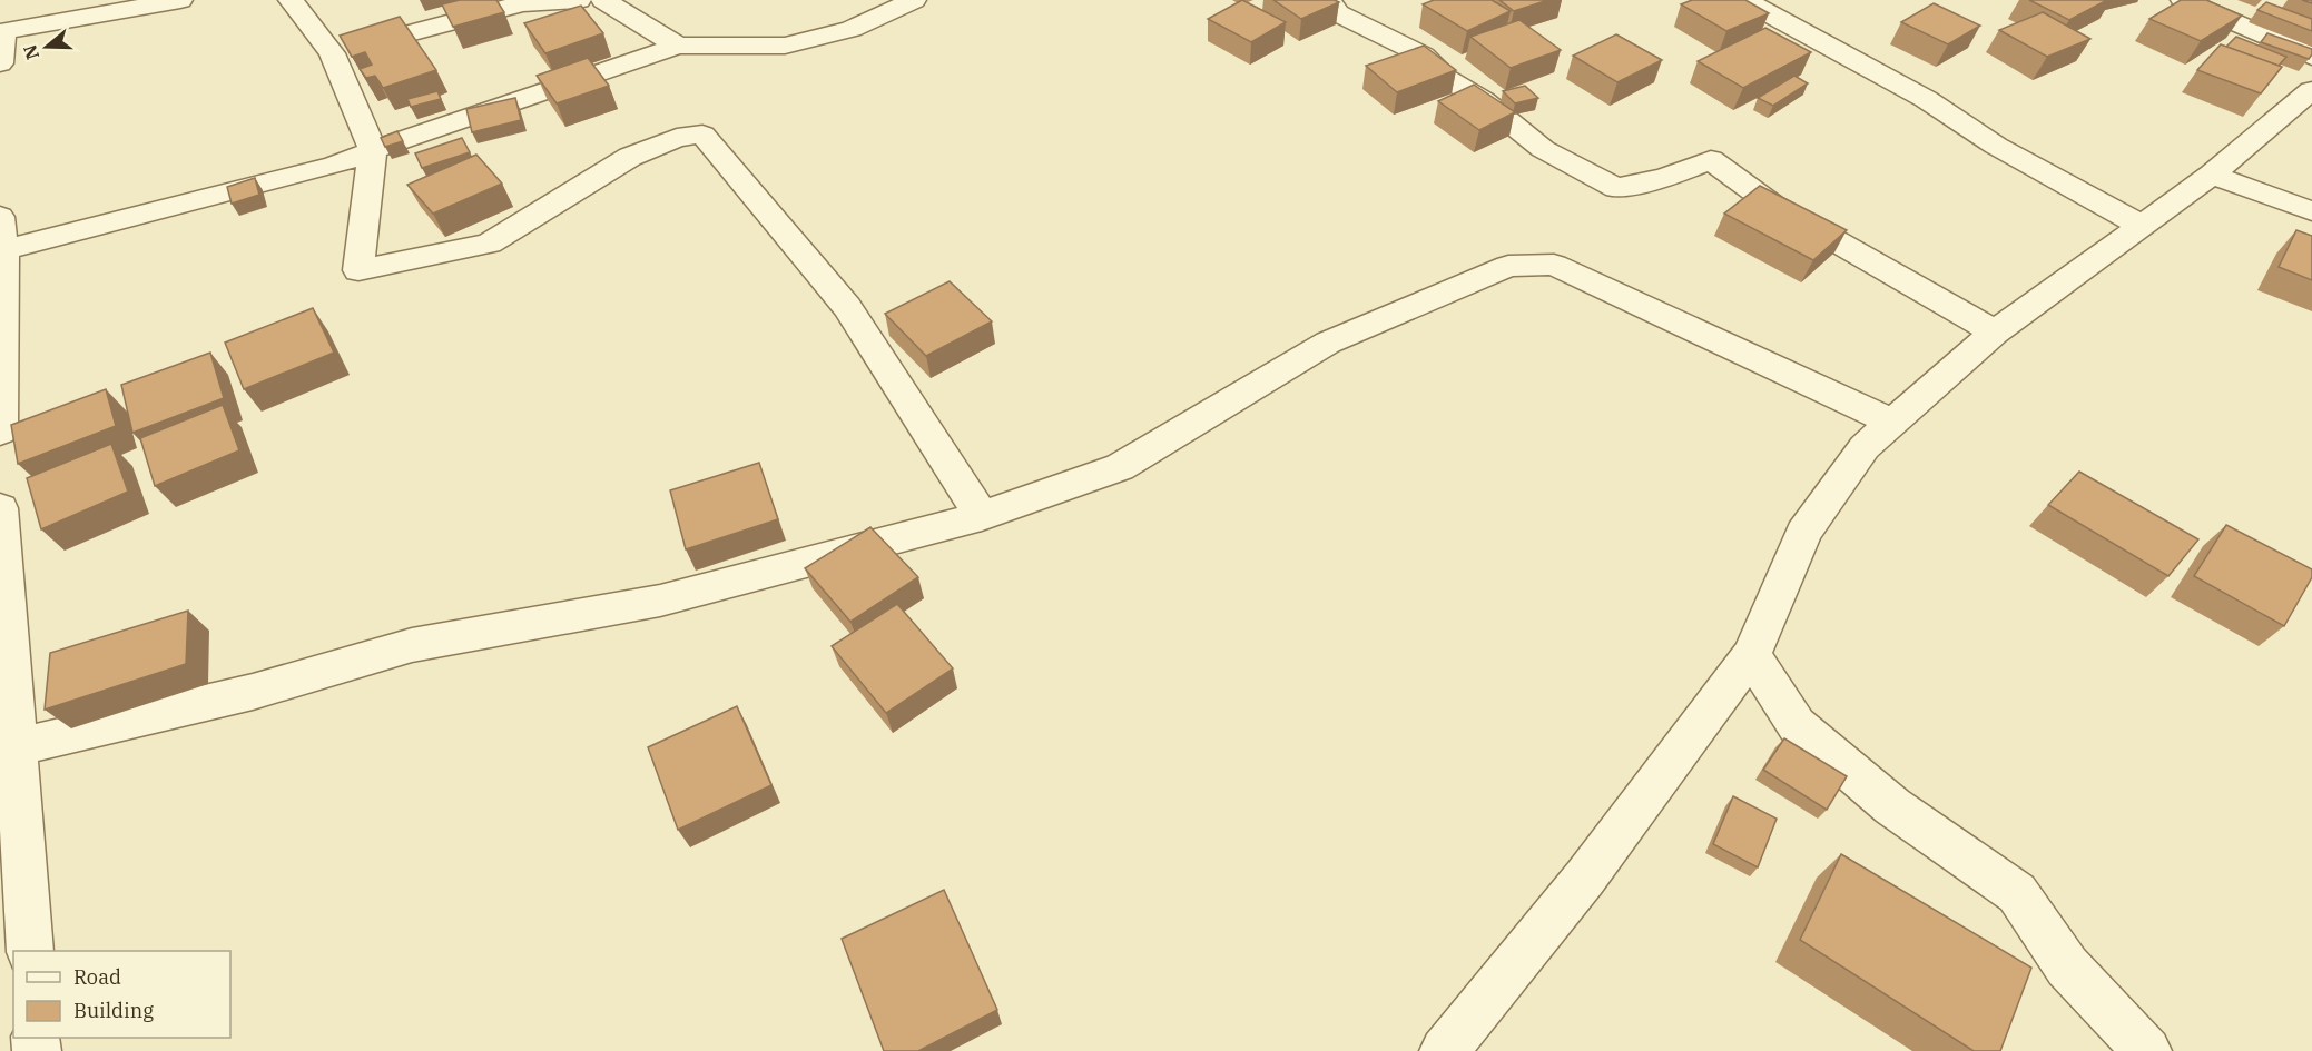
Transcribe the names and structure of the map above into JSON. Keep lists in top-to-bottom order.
{
  "legend": ["Road", "Building"],
  "north": "left"
}
